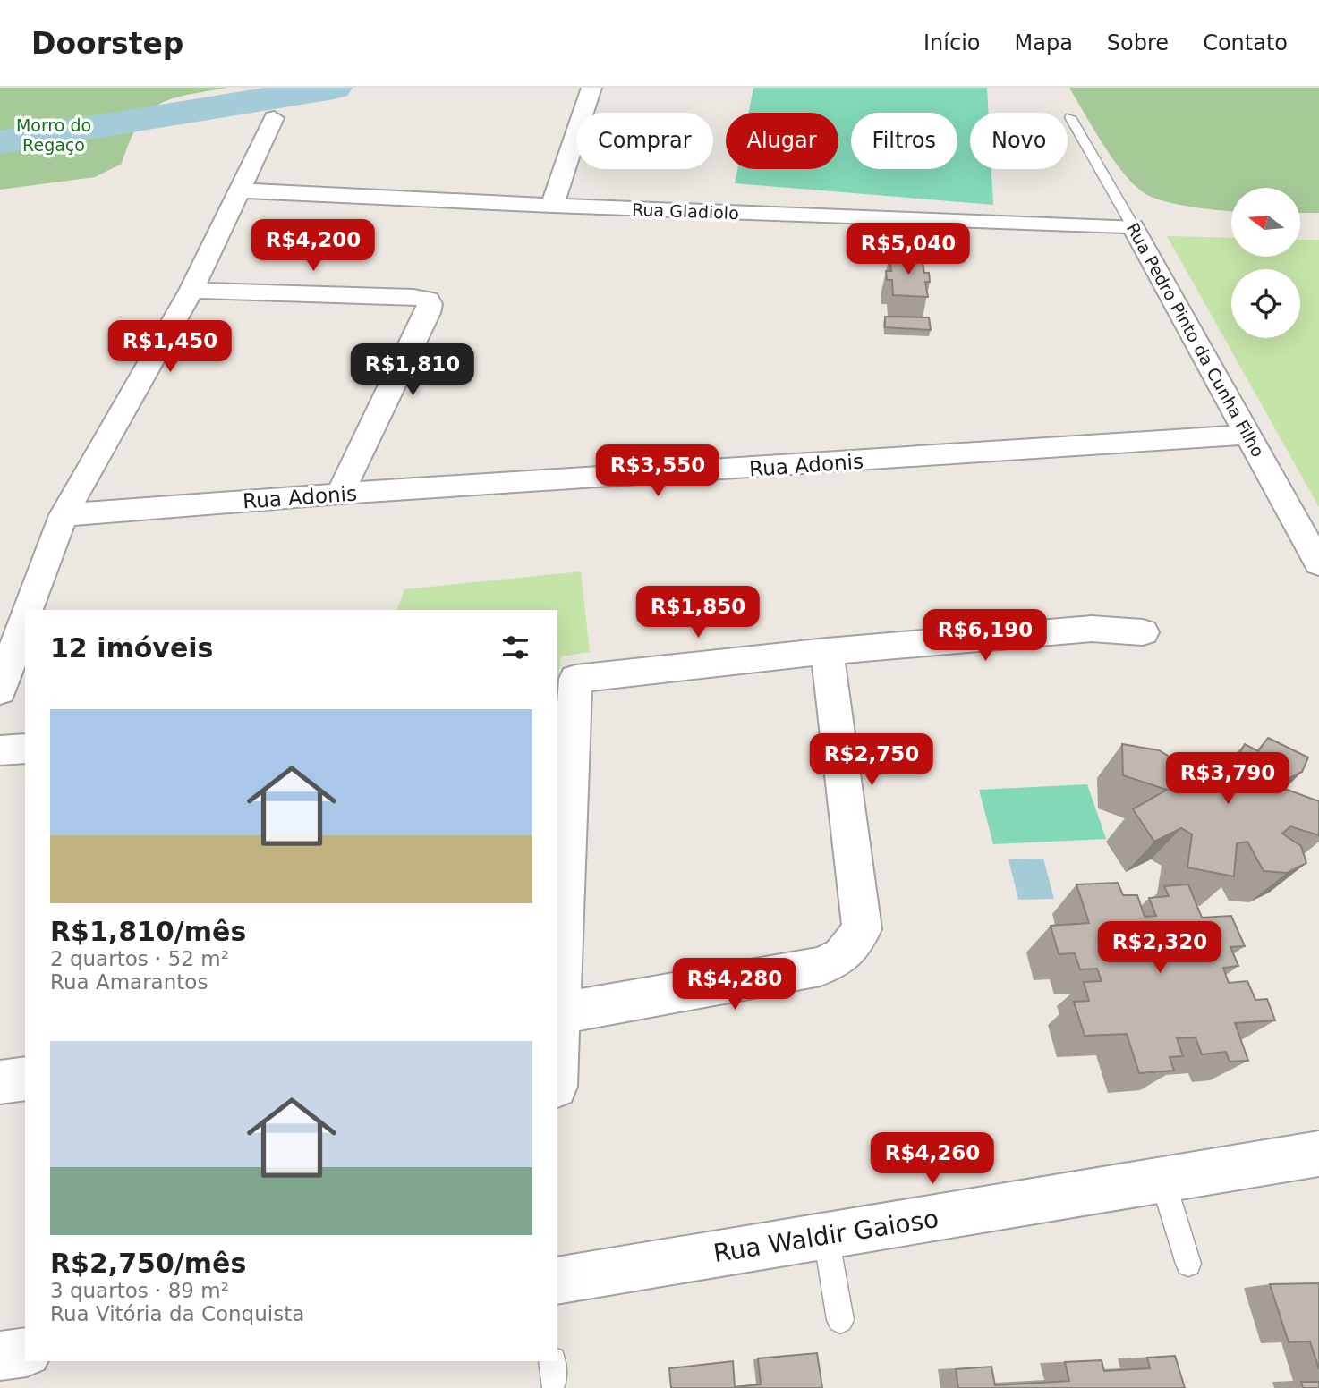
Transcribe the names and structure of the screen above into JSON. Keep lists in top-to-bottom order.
{
  "streets": {
    "street": [
      "Rua Gladiolo",
      "Rua Pedro Pinto da Cunha Filho",
      "Rua Adonis",
      "Rua Waldir Gaioso"
    ]
  },
  "crossings": [
    ["Rua Gladiolo", "Rua Pedro Pinto da Cunha Filho"],
    ["Rua Pedro Pinto da Cunha Filho", "Rua Adonis"]
  ],
  "parks": ["Morro do Regaço"],
  "north": "left",
  "page": {
    "header": "Doorstep",
    "nav": [
      "Início",
      "Mapa",
      "Sobre",
      "Contato"
    ],
    "chip": [
      "Comprar",
      "Alugar",
      "Filtros",
      "Novo"
    ],
    "price": [
      "R$4,200",
      "R$5,040",
      "R$1,450",
      "R$1,810",
      "R$3,550",
      "R$1,850",
      "R$6,190",
      "R$2,750",
      "R$3,790",
      "R$2,320",
      "R$4,280",
      "R$4,260"
    ],
    "heading": "12 imóveis",
    "list": [
      {
        "name": "R$1,810/mês",
        "note": "2 quartos · 52 m² · Rua Amarantos"
      },
      {
        "name": "R$2,750/mês",
        "note": "3 quartos · 89 m² · Rua Vitória da Conquista"
      }
    ]
  }
}
